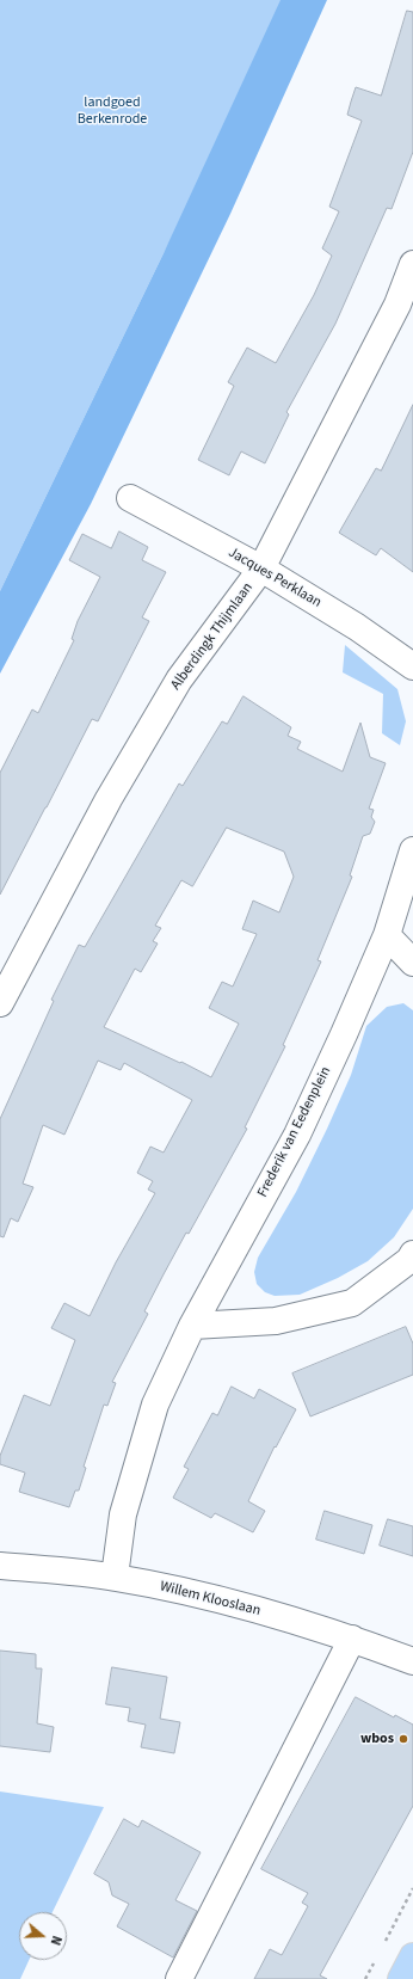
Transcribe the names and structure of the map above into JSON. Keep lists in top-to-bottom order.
{
  "streets": {
    "street": [
      "Jacques Perklaan",
      "Alberdingk Thijmlaan",
      "Frederik van Eedenplein",
      "Willem Klooslaan"
    ]
  },
  "crossings": [
    ["Jacques Perklaan", "Alberdingk Thijmlaan"],
    ["Frederik van Eedenplein", "Willem Klooslaan"]
  ],
  "parks": ["landgoed Berkenrode"],
  "places": ["wbos"],
  "north": "right"
}
